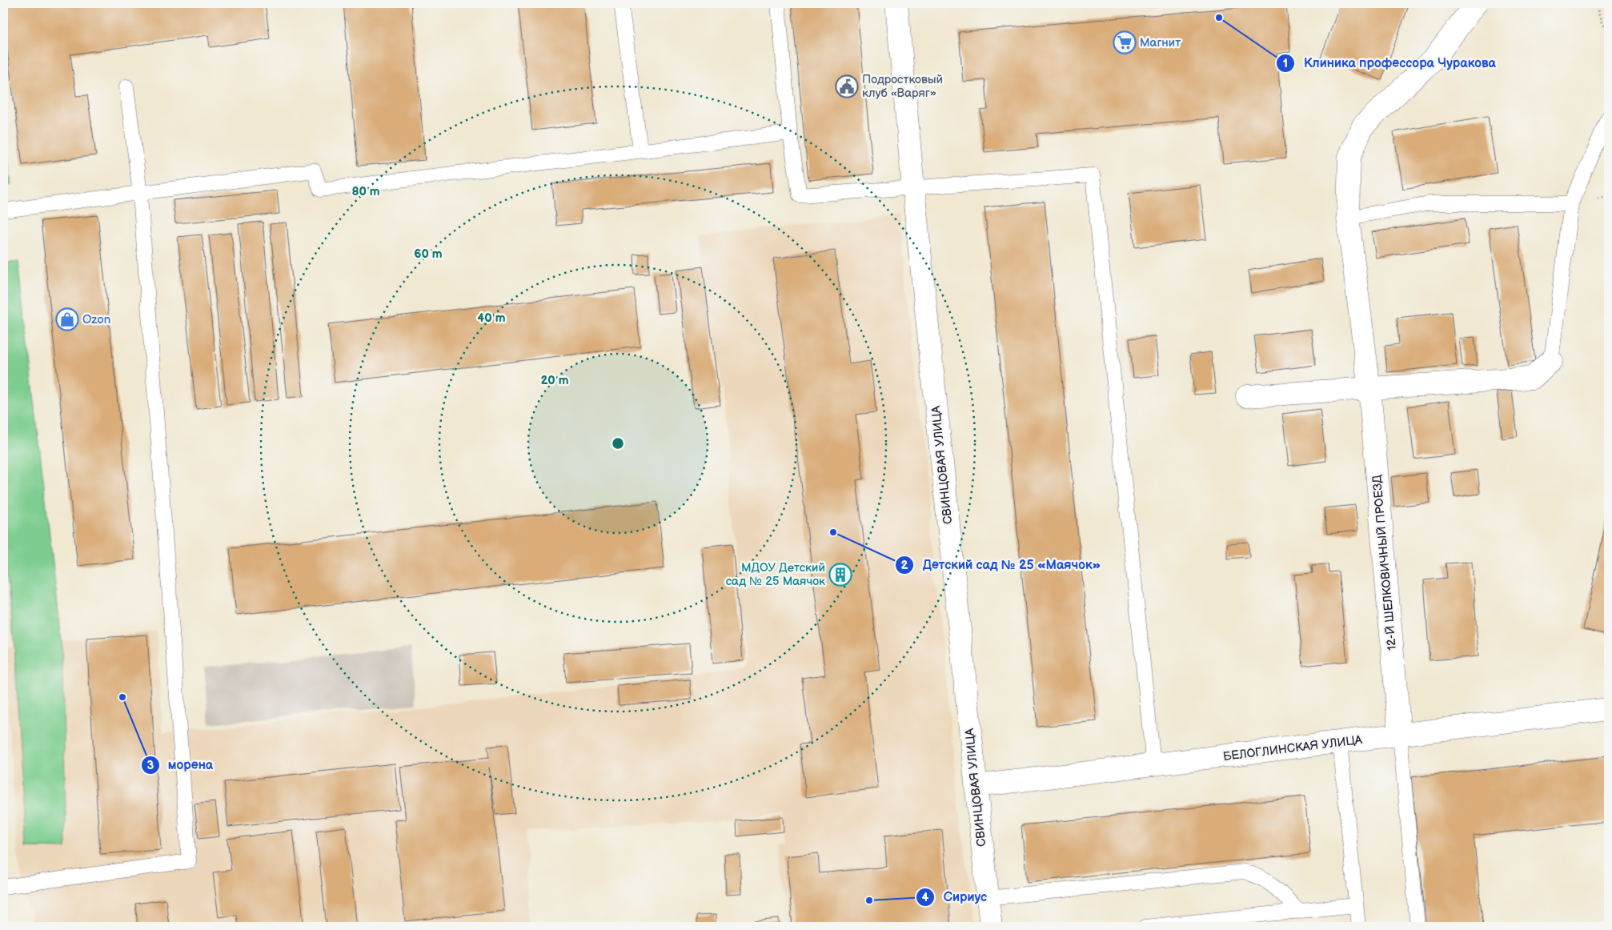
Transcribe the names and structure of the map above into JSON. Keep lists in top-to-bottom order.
{
  "streets": {
    "street": ["СВИНЦОВАЯ УЛИЦА", "12-Й ШЕЛКОВИЧНЫЙ ПРОЕЗД", "БЕЛОГЛИНСКАЯ УЛИЦА"]
  },
  "crossings": [
    ["СВИНЦОВАЯ УЛИЦА", "БЕЛОГЛИНСКАЯ УЛИЦА"],
    ["12-Й ШЕЛКОВИЧНЫЙ ПРОЕЗД", "БЕЛОГЛИНСКАЯ УЛИЦА"]
  ],
  "places": {
    "other": [
      "Клиника профессора Чуракова",
      "Детский сад № 25 «Маячок»",
      "морена",
      "Сириус"
    ],
    "supermarket": ["Магнит"],
    "public building": ["Подростковый клуб «Варяг»"],
    "shop": ["Ozon"],
    "building": ["МДОУ Детский сад № 25 Маячок"]
  },
  "rings": [
    "80 m",
    "60 m",
    "40 m",
    "20 m"
  ]
}
